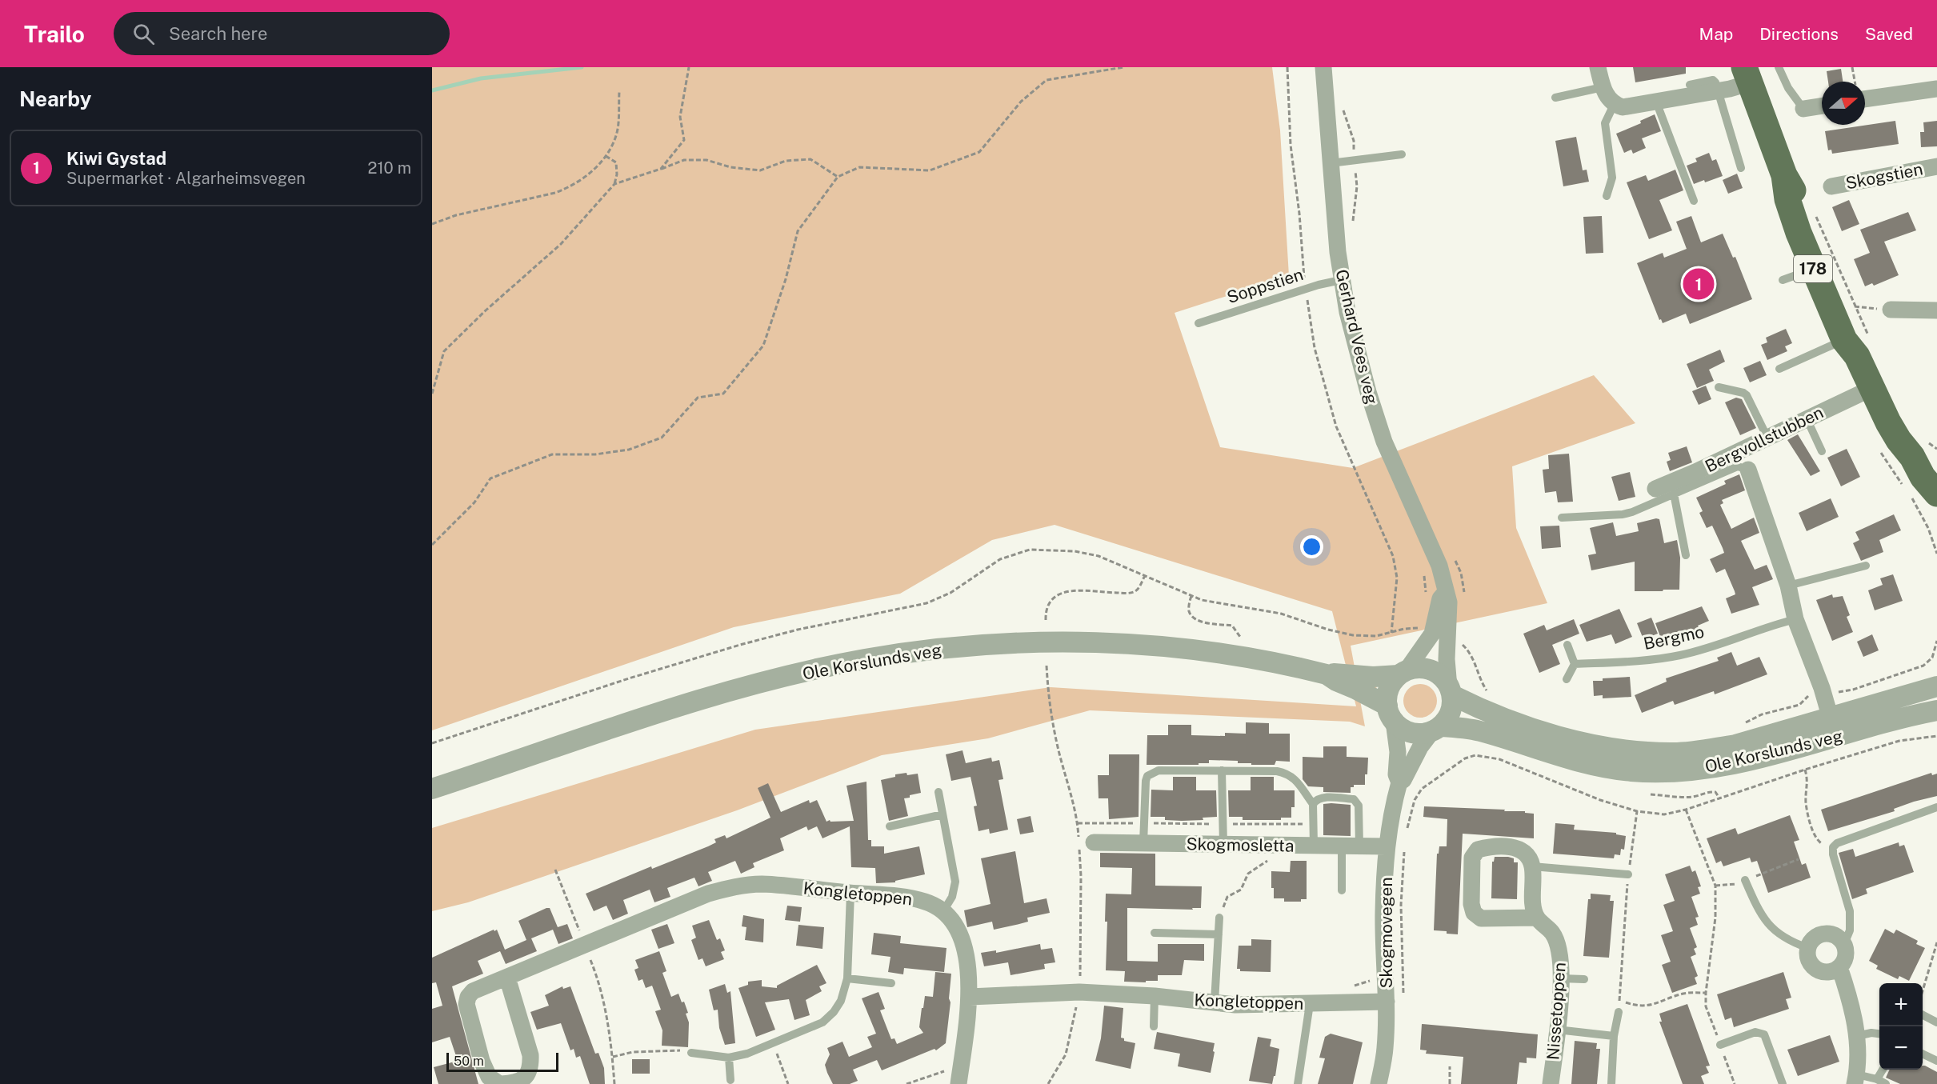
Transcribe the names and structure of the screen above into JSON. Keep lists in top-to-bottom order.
{
  "streets": {
    "main road": ["178"],
    "street": [
      "Skogstien",
      "Gerhard Vees veg",
      "Bergvollstubben",
      "Ole Korslunds veg",
      "Skogmosletta",
      "Kongletoppen",
      "Skogmovegen",
      "Nissetoppen"
    ],
    "lane": ["Soppstien", "Bergmo"]
  },
  "crossings": [
    ["178", "Bergvollstubben"],
    ["Soppstien", "Gerhard Vees veg"],
    ["Gerhard Vees veg", "Ole Korslunds veg"],
    ["Gerhard Vees veg", "Skogmovegen"],
    ["Ole Korslunds veg", "Skogmovegen"],
    ["Skogmosletta", "Skogmovegen"],
    ["Kongletoppen", "Skogmovegen"]
  ],
  "scale_bar": "50 m",
  "north": "right",
  "page": {
    "header": "Trailo",
    "search": "Search here",
    "nav": ["Map", "Directions", "Saved"],
    "heading": "Nearby",
    "list": [
      {
        "mark": "1",
        "name": "Kiwi Gystad",
        "note": "Supermarket · Algarheimsvegen",
        "value": "210 m"
      }
    ],
    "pins": "1",
    "map_buttons": ["+", "−"],
    "scale": "50 m"
  }
}
